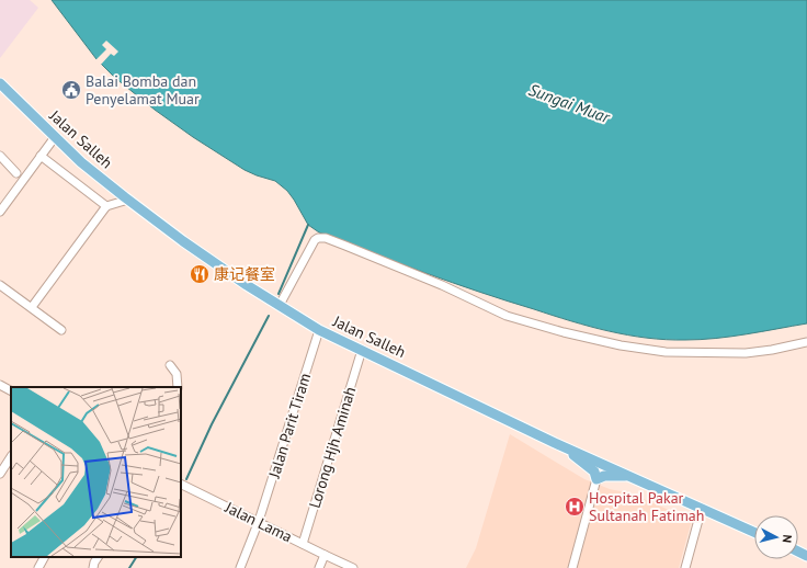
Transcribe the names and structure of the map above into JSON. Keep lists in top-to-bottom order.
{
  "streets": {
    "main road": ["Jalan Salleh"],
    "street": ["Jalan Parit Tiram", "Lorong Hjh Aminah", "Jalan Lama"]
  },
  "crossings": [
    ["Jalan Salleh", "Jalan Parit Tiram"],
    ["Jalan Salleh", "Lorong Hjh Aminah"],
    ["Jalan Parit Tiram", "Jalan Lama"],
    ["Lorong Hjh Aminah", "Jalan Lama"]
  ],
  "water": ["Sungai Muar"],
  "places": {
    "public building": ["Balai Bomba dan Penyelamat Muar"],
    "restaurant": ["康记餐室"],
    "hospital": ["Hospital Pakar Sultanah Fatimah"]
  },
  "north": "right"
}
